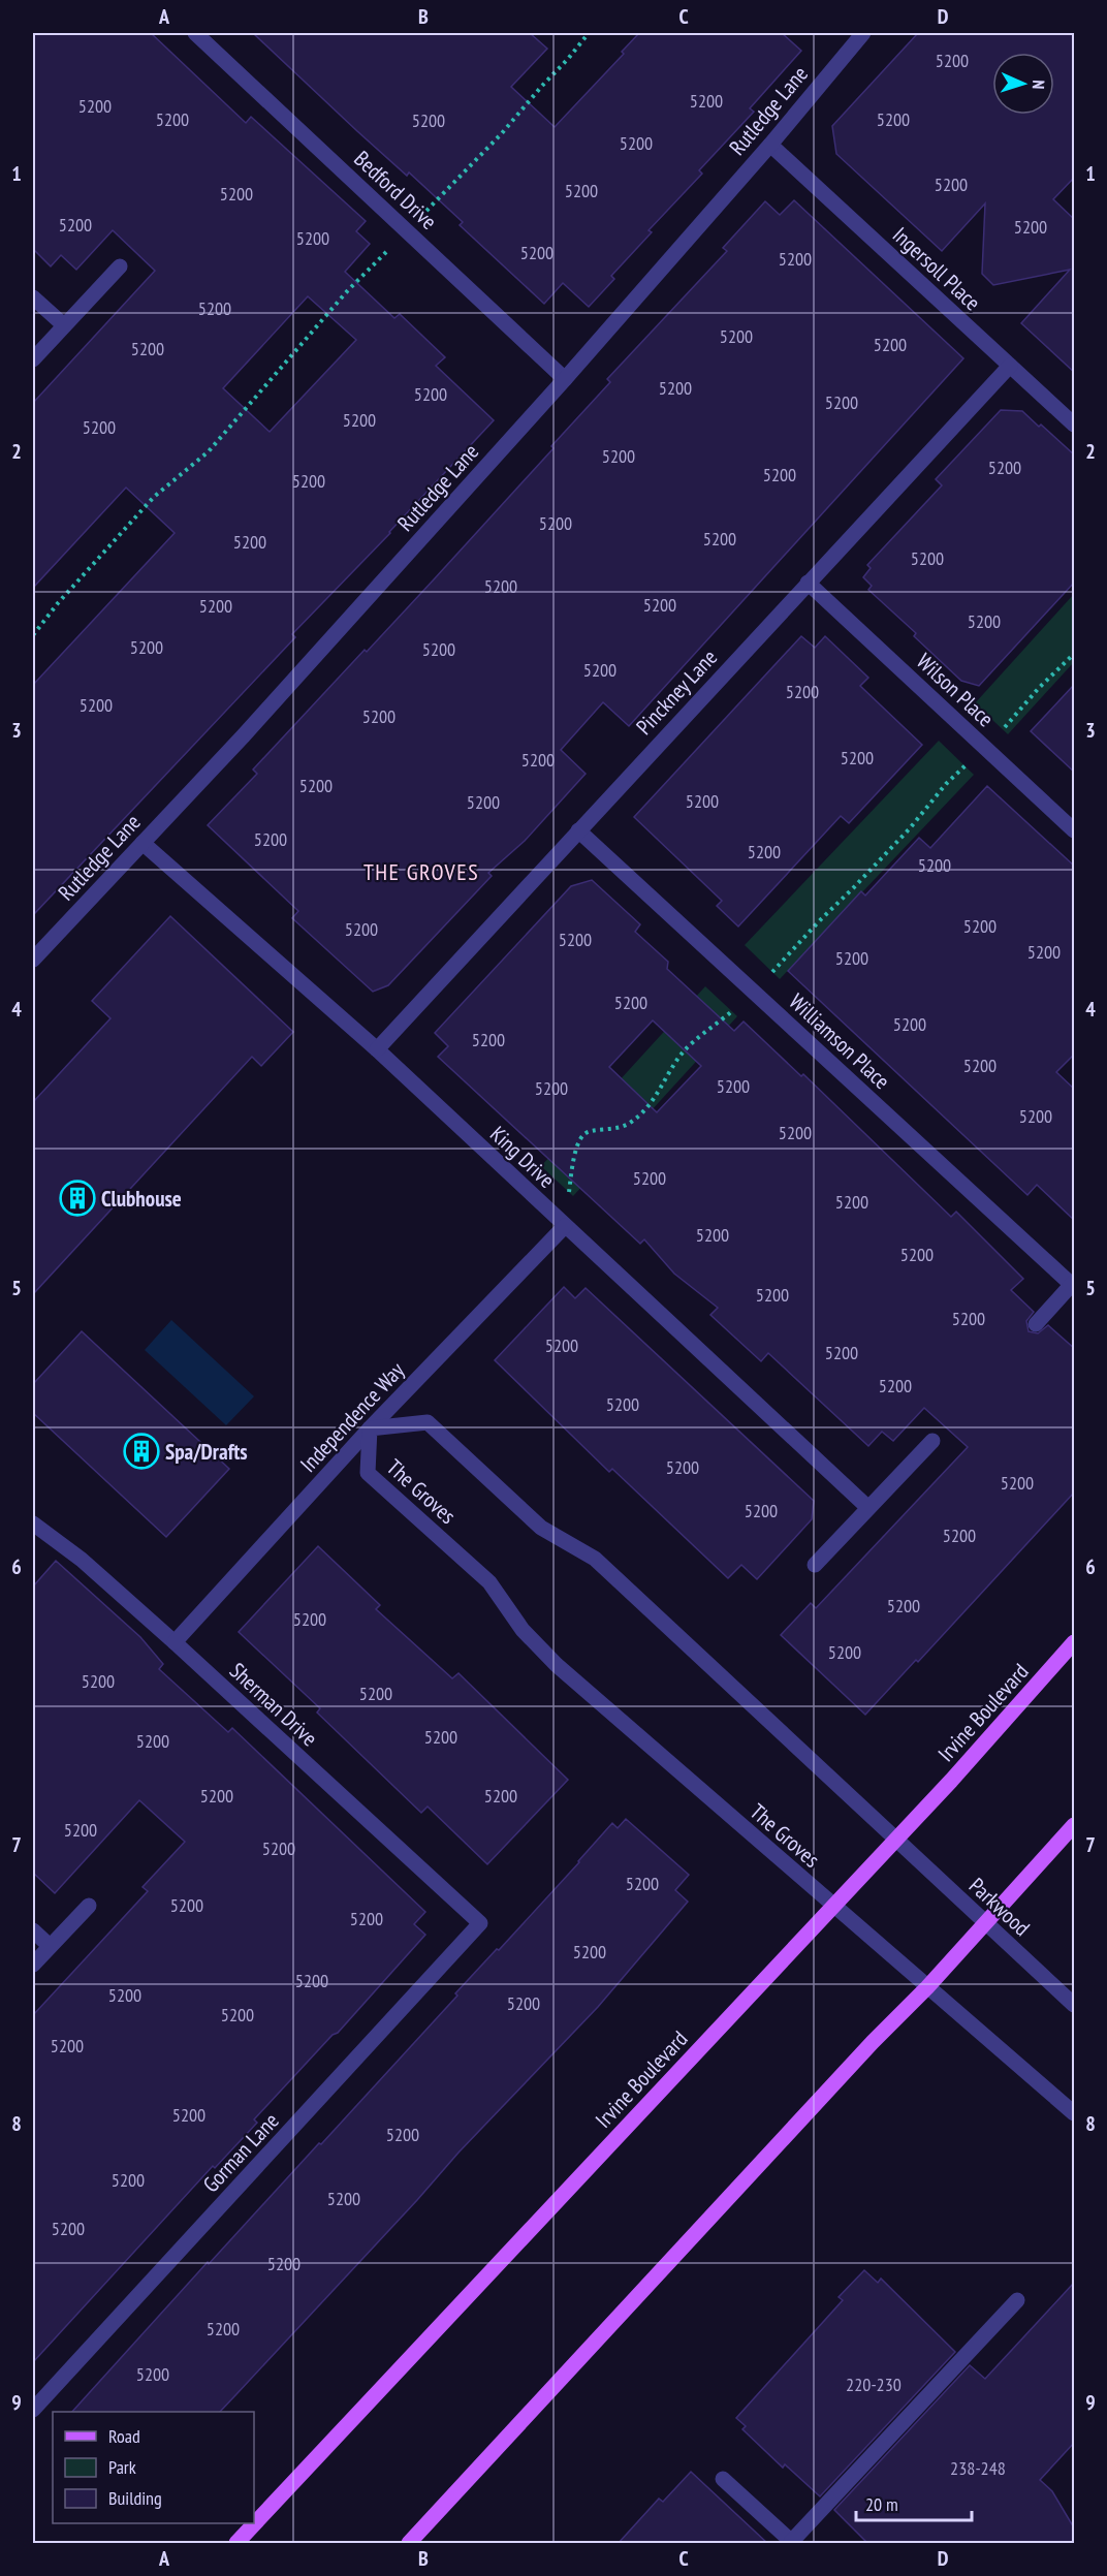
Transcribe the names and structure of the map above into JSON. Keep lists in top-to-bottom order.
{
  "streets": {
    "main road": ["Irvine Boulevard"],
    "street": [
      "Rutledge Lane",
      "Bedford Drive",
      "Ingersoll Place",
      "Wilson Place",
      "Pinckney Lane",
      "Williamson Place",
      "King Drive",
      "Independence Way",
      "The Groves",
      "Sherman Drive",
      "Parkwood",
      "Gorman Lane"
    ]
  },
  "crossings": [
    ["Rutledge Lane", "Bedford Drive"],
    ["Rutledge Lane", "Ingersoll Place"],
    ["Rutledge Lane", "King Drive"],
    ["Ingersoll Place", "Pinckney Lane"],
    ["Wilson Place", "Pinckney Lane"],
    ["Pinckney Lane", "Williamson Place"],
    ["Pinckney Lane", "King Drive"],
    ["King Drive", "Independence Way"],
    ["Independence Way", "The Groves"],
    ["Independence Way", "Sherman Drive"],
    ["The Groves", "Irvine Boulevard"],
    ["The Groves", "Parkwood"],
    ["Sherman Drive", "Gorman Lane"],
    ["Irvine Boulevard", "Parkwood"]
  ],
  "districts": ["THE GROVES"],
  "places": {
    "building": ["Clubhouse", "Spa/Drafts"]
  },
  "house_numbers": [
    "5200",
    "5200",
    "5200",
    "5200",
    "5200",
    "5200",
    "5200",
    "5200",
    "5200",
    "5200",
    "5200",
    "5200",
    "5200",
    "5200",
    "5200",
    "5200",
    "5200",
    "5200",
    "5200",
    "5200",
    "5200",
    "5200",
    "5200",
    "5200",
    "5200",
    "5200",
    "5200",
    "5200",
    "5200",
    "5200",
    "5200",
    "5200",
    "5200",
    "5200",
    "5200",
    "5200",
    "5200",
    "5200",
    "5200",
    "5200",
    "5200",
    "5200",
    "5200",
    "5200",
    "5200",
    "5200",
    "5200",
    "5200",
    "5200",
    "5200",
    "5200",
    "5200",
    "5200",
    "5200",
    "5200",
    "5200",
    "5200",
    "5200",
    "5200",
    "5200",
    "5200",
    "5200",
    "5200",
    "5200",
    "5200",
    "5200",
    "5200",
    "5200",
    "5200",
    "5200",
    "5200",
    "5200",
    "5200",
    "5200",
    "5200",
    "5200",
    "5200",
    "5200",
    "5200",
    "5200",
    "5200",
    "5200",
    "5200",
    "5200",
    "5200",
    "5200",
    "5200",
    "5200",
    "5200",
    "5200",
    "5200",
    "5200",
    "5200",
    "5200",
    "5200",
    "5200",
    "5200",
    "5200",
    "5200",
    "5200",
    "5200",
    "5200",
    "5200",
    "5200",
    "5200",
    "220-230",
    "238-248"
  ],
  "legend": ["Road", "Park", "Building"],
  "scale_bar": "20 m",
  "north": "right",
  "grid": {
    "columns": [
      "A",
      "B",
      "C",
      "D"
    ],
    "rows": [
      "1",
      "2",
      "3",
      "4",
      "5",
      "6",
      "7",
      "8",
      "9"
    ]
  }
}
